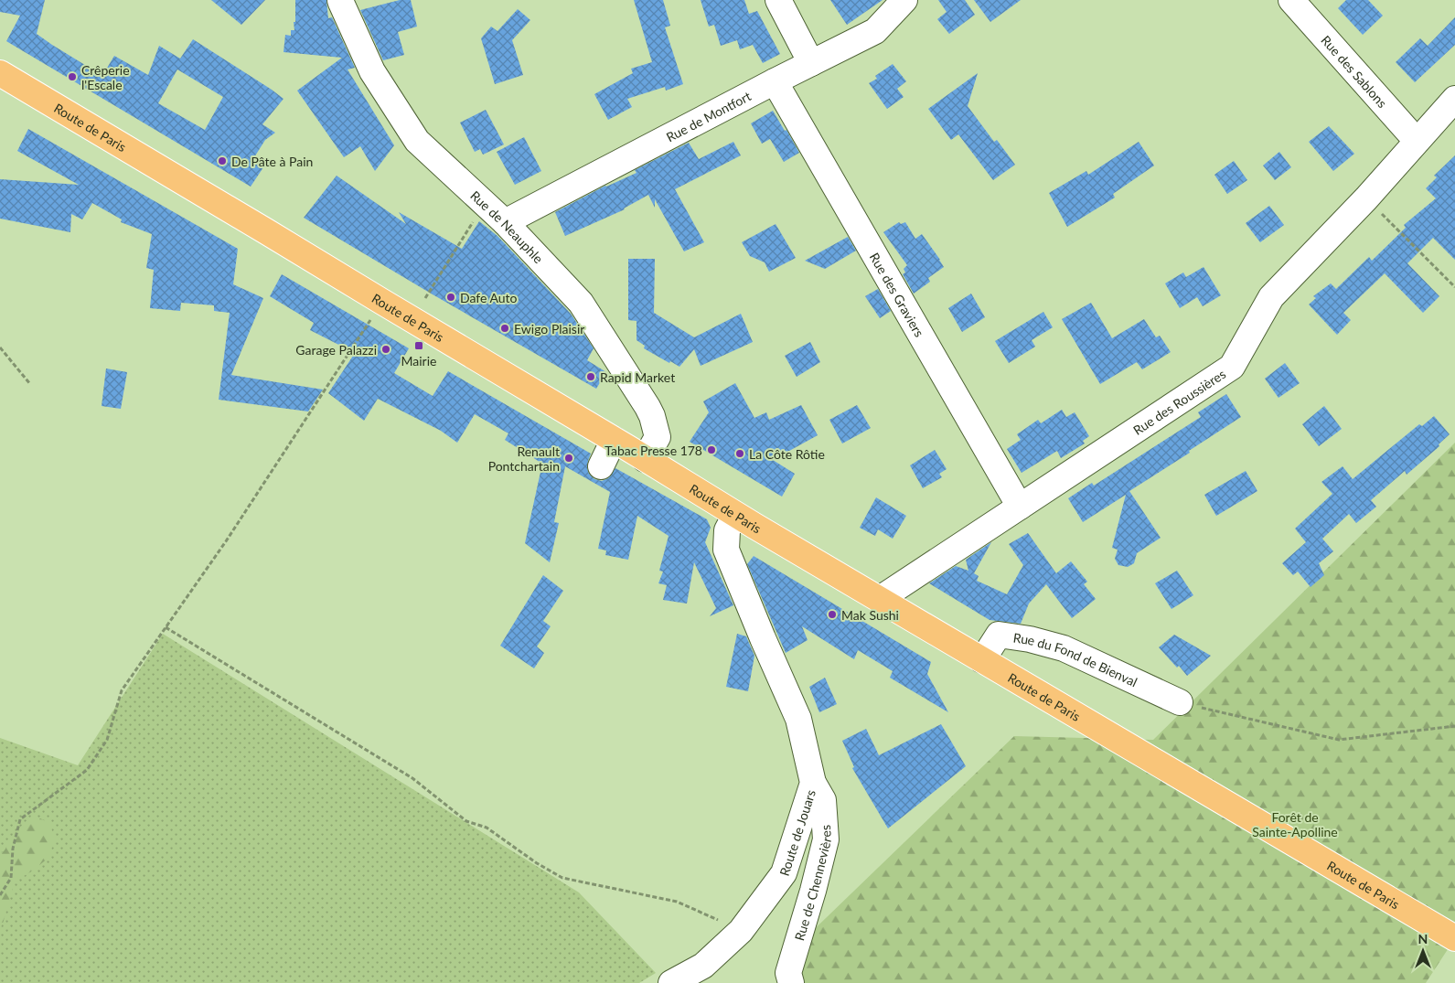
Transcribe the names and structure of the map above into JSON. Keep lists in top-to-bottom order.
{
  "streets": {
    "main road": ["Route de Paris"],
    "street": [
      "Rue des Sablons",
      "Rue de Montfort",
      "Rue de Neauphle",
      "Rue des Graviers",
      "Rue des Roussières",
      "Rue du Fond de Bienval",
      "Route de Jouars",
      "Rue de Chennevières"
    ]
  },
  "crossings": [
    ["Rue des Sablons", "Rue des Roussières"],
    ["Rue de Montfort", "Rue de Neauphle"],
    ["Rue de Montfort", "Rue des Graviers"],
    ["Route de Paris", "Rue de Neauphle"],
    ["Route de Paris", "Rue des Roussières"],
    ["Route de Paris", "Rue du Fond de Bienval"],
    ["Route de Paris", "Route de Jouars"],
    ["Rue des Graviers", "Rue des Roussières"],
    ["Route de Jouars", "Rue de Chennevières"]
  ],
  "parks": ["Forêt de Sainte-Apolline"],
  "places": {
    "other": [
      "Crêperie l'Escale",
      "De Pâte à Pain",
      "Dafe Auto",
      "Ewigo Plaisir",
      "Garage Palazzi",
      "Rapid Market",
      "Tabac Presse 178",
      "La Côte Rôtie",
      "Renault Pontchartain",
      "Mak Sushi"
    ],
    "transit": ["Mairie"]
  },
  "north": "top"
}
